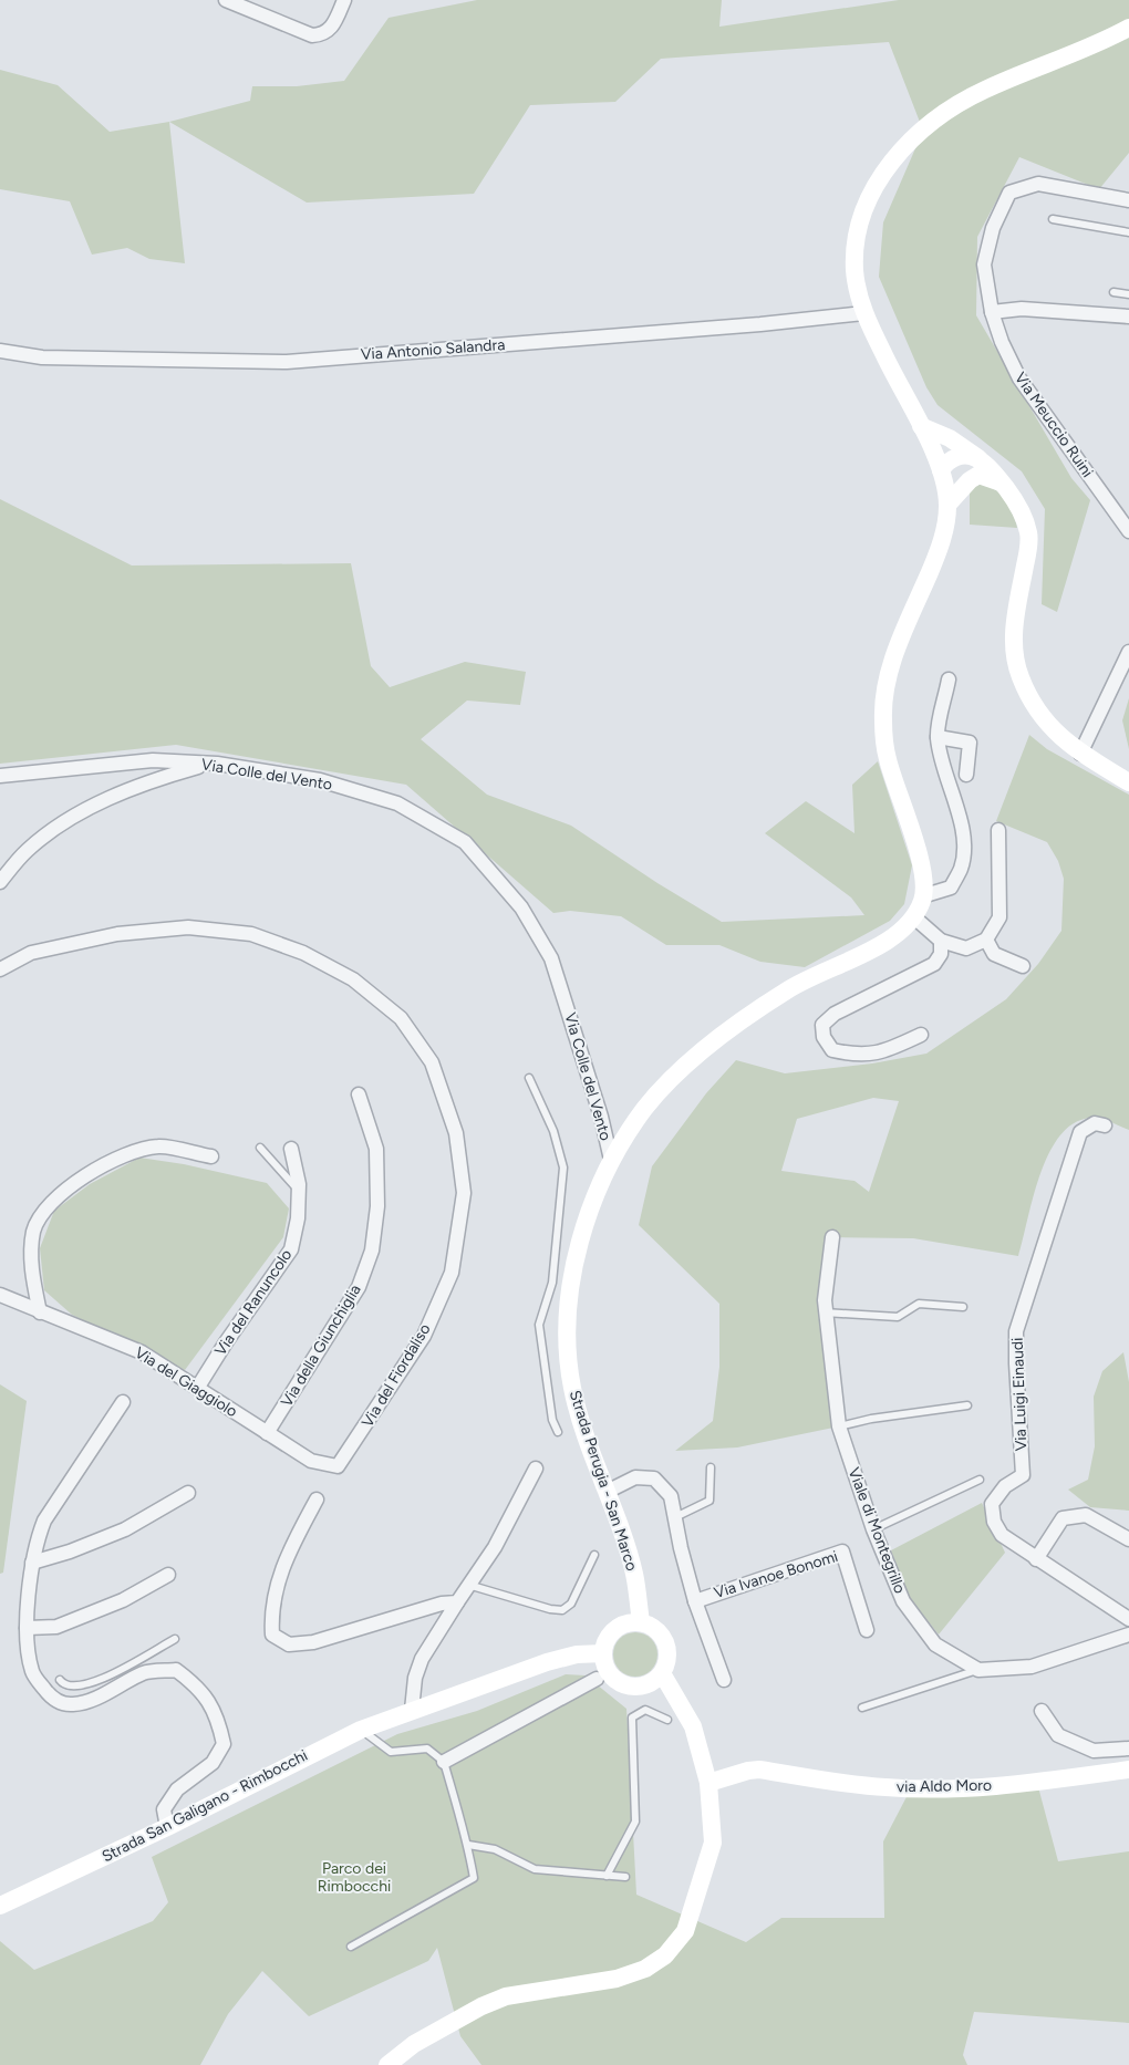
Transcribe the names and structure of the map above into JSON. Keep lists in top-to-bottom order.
{
  "streets": {
    "main road": ["Strada Perugia - San Marco", "via Aldo Moro", "Strada San Galigano - Rimbocchi"],
    "street": [
      "Via Antonio Salandra",
      "Via Meuccio Ruini",
      "Via Colle del Vento",
      "Via del Ranuncolo",
      "Via della Giunchiglia",
      "Via del Fiordaliso",
      "Via del Giaggiolo",
      "Via Luigi Einaudi",
      "Viale di Montegrillo",
      "Via Ivanoe Bonomi"
    ]
  },
  "crossings": [
    ["Via Colle del Vento", "Strada Perugia - San Marco"],
    ["Via del Ranuncolo", "Via del Giaggiolo"],
    ["Via della Giunchiglia", "Via del Fiordaliso"],
    ["Via della Giunchiglia", "Via del Giaggiolo"],
    ["Via del Fiordaliso", "Via del Giaggiolo"],
    ["Strada Perugia - San Marco", "Via Ivanoe Bonomi"],
    ["Strada Perugia - San Marco", "Strada San Galigano - Rimbocchi"]
  ],
  "parks": ["Parco dei Rimbocchi"]
}
